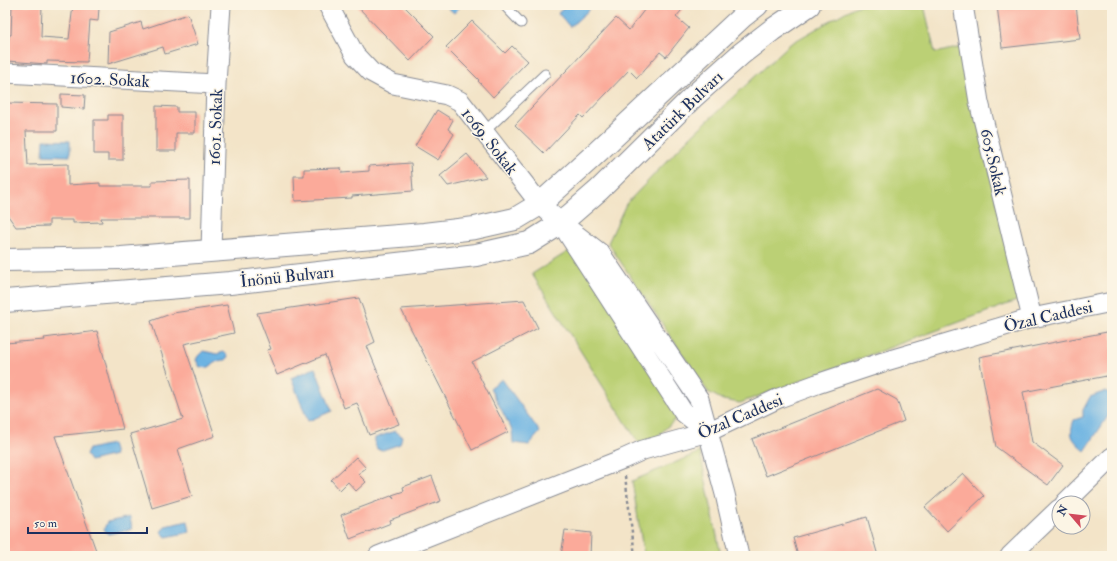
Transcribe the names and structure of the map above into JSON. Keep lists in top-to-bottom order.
{
  "streets": {
    "main road": ["Atatürk Bulvarı", "İnönü Bulvarı"],
    "street": [
      "1602. Sokak",
      "1601. Sokak",
      "1069. Sokak",
      "605.Sokak",
      "Özal Caddesi"
    ]
  },
  "crossings": [
    ["1602. Sokak", "1601. Sokak"],
    ["Atatürk Bulvarı", "1069. Sokak"],
    ["Atatürk Bulvarı", "İnönü Bulvarı"],
    ["1601. Sokak", "İnönü Bulvarı"],
    ["1069. Sokak", "İnönü Bulvarı"],
    ["1069. Sokak", "Özal Caddesi"],
    ["605.Sokak", "Özal Caddesi"]
  ],
  "scale_bar": "50 m",
  "north": "top left"
}
